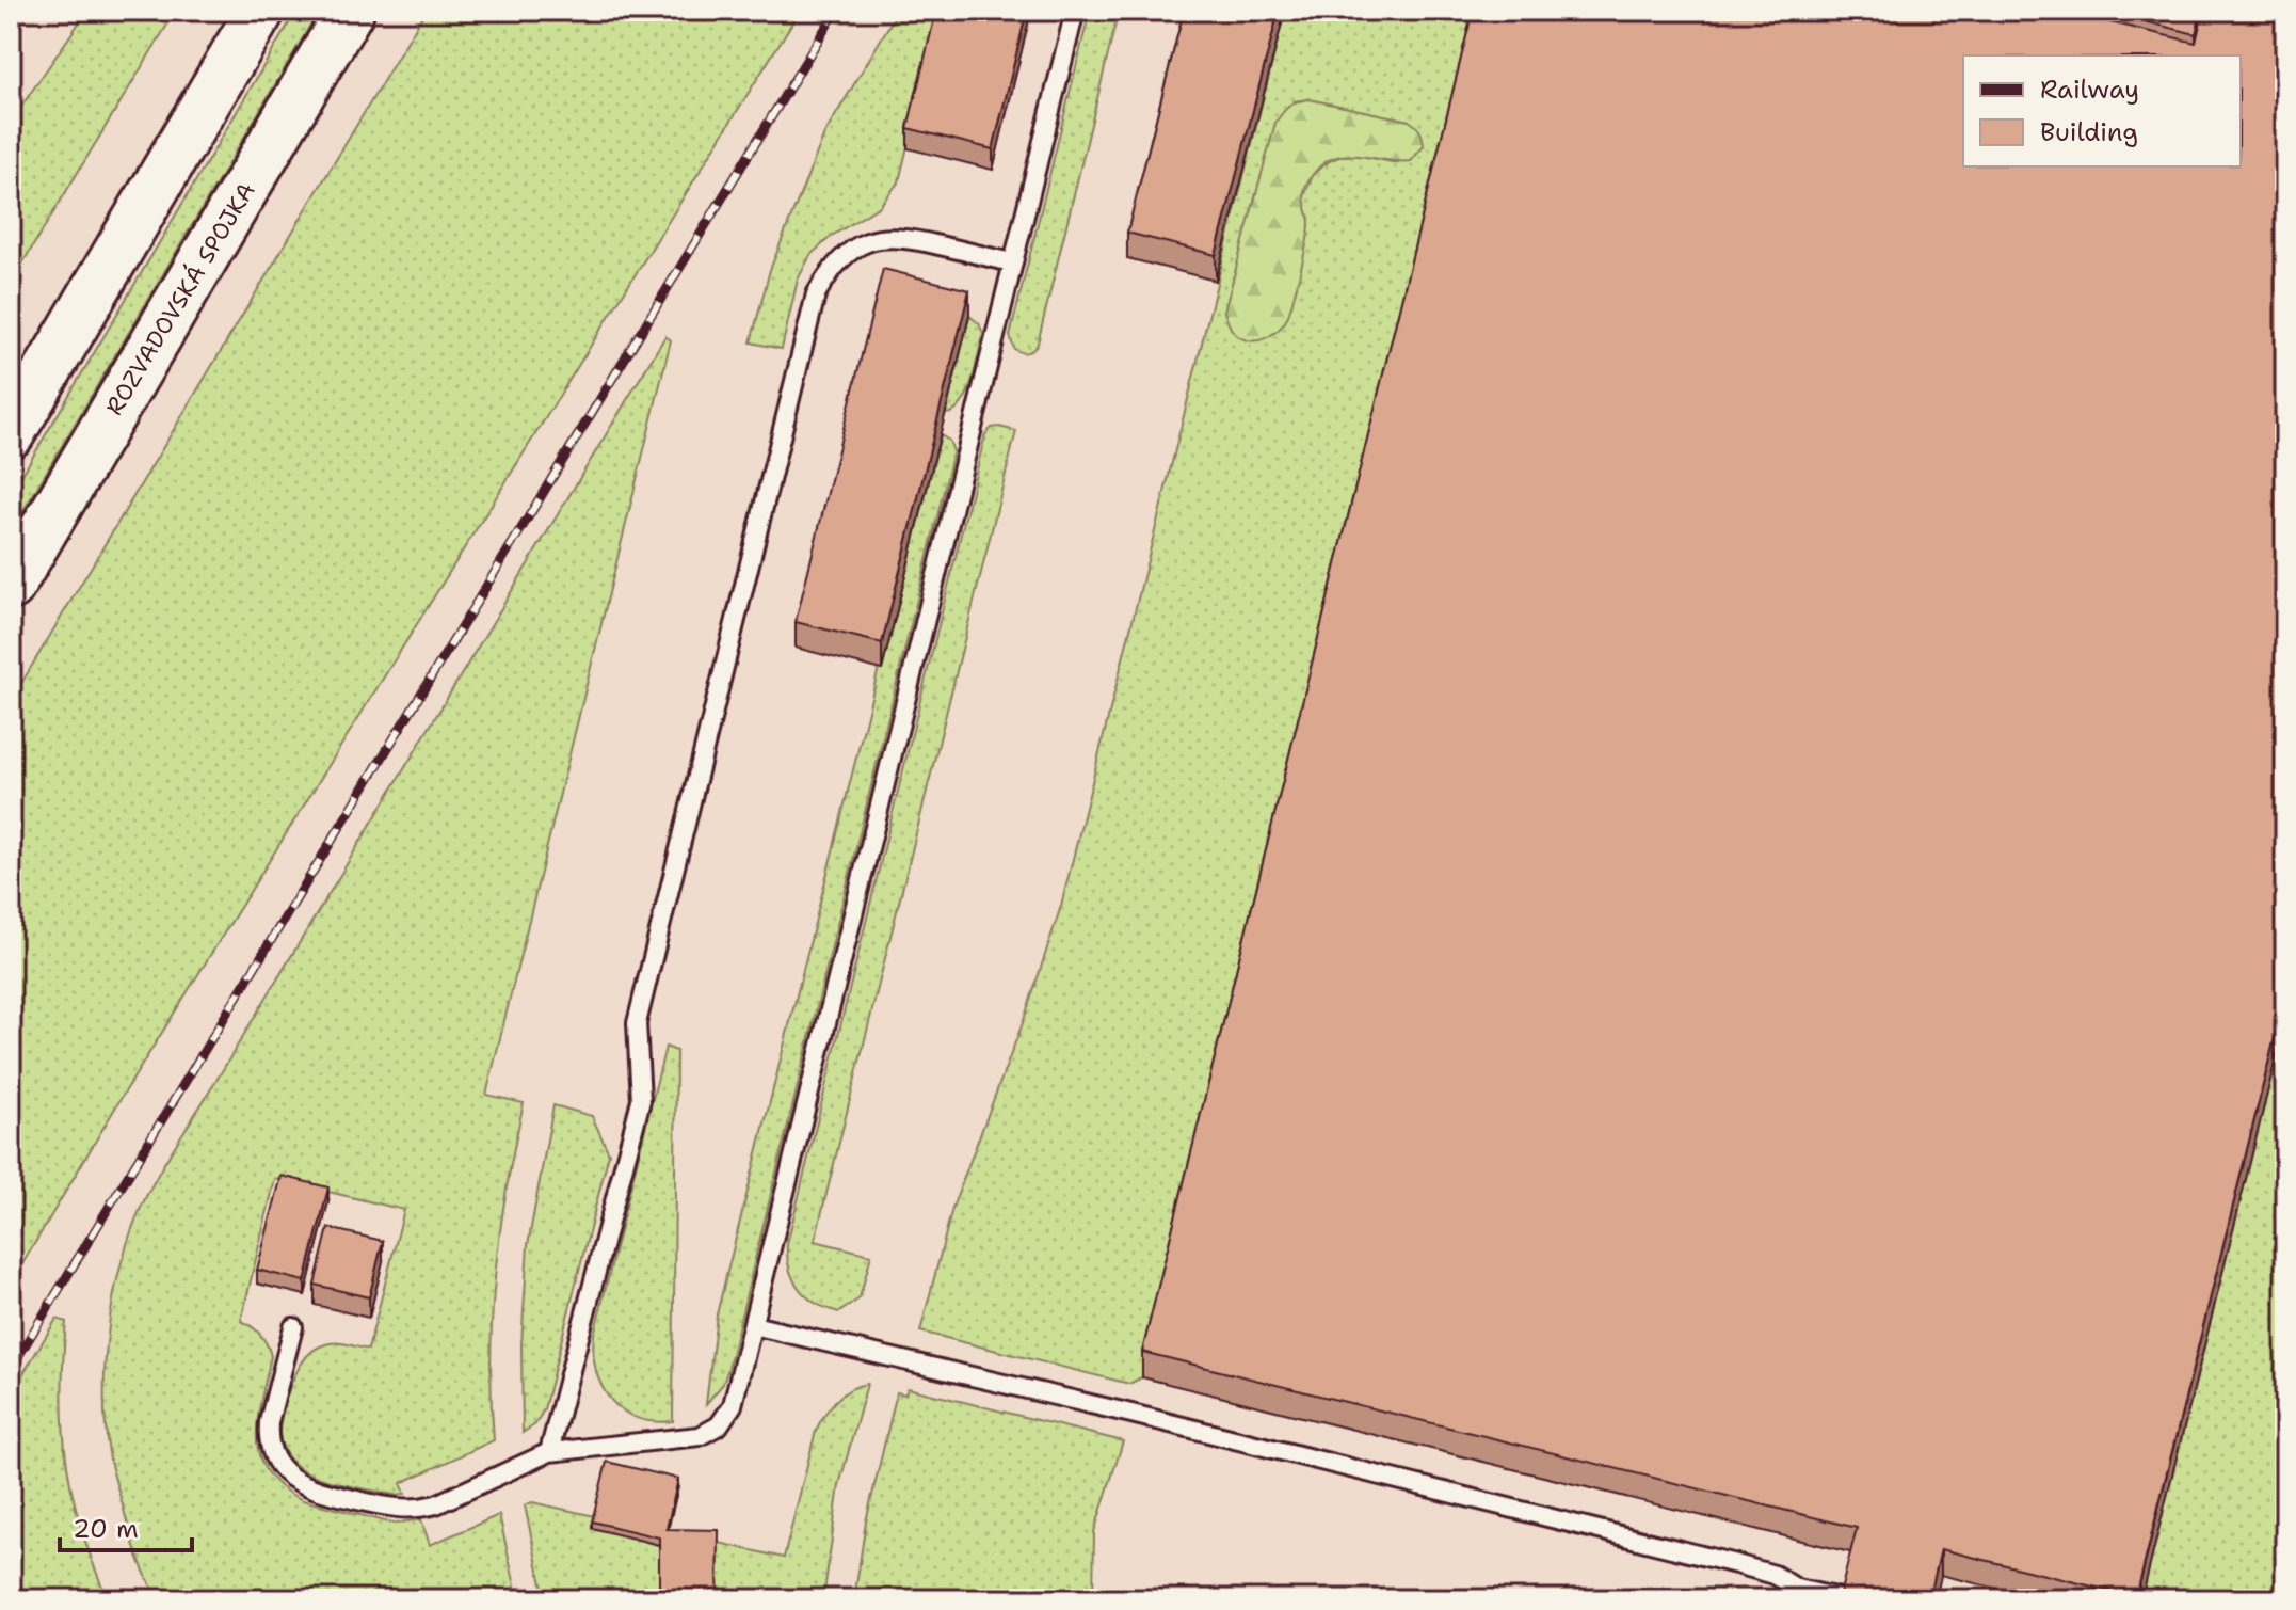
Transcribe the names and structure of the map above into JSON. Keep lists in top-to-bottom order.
{
  "streets": {
    "highway": ["ROZVADOVSKÁ SPOJKA"]
  },
  "legend": ["Railway", "Building"],
  "scale_bar": "20 m"
}
